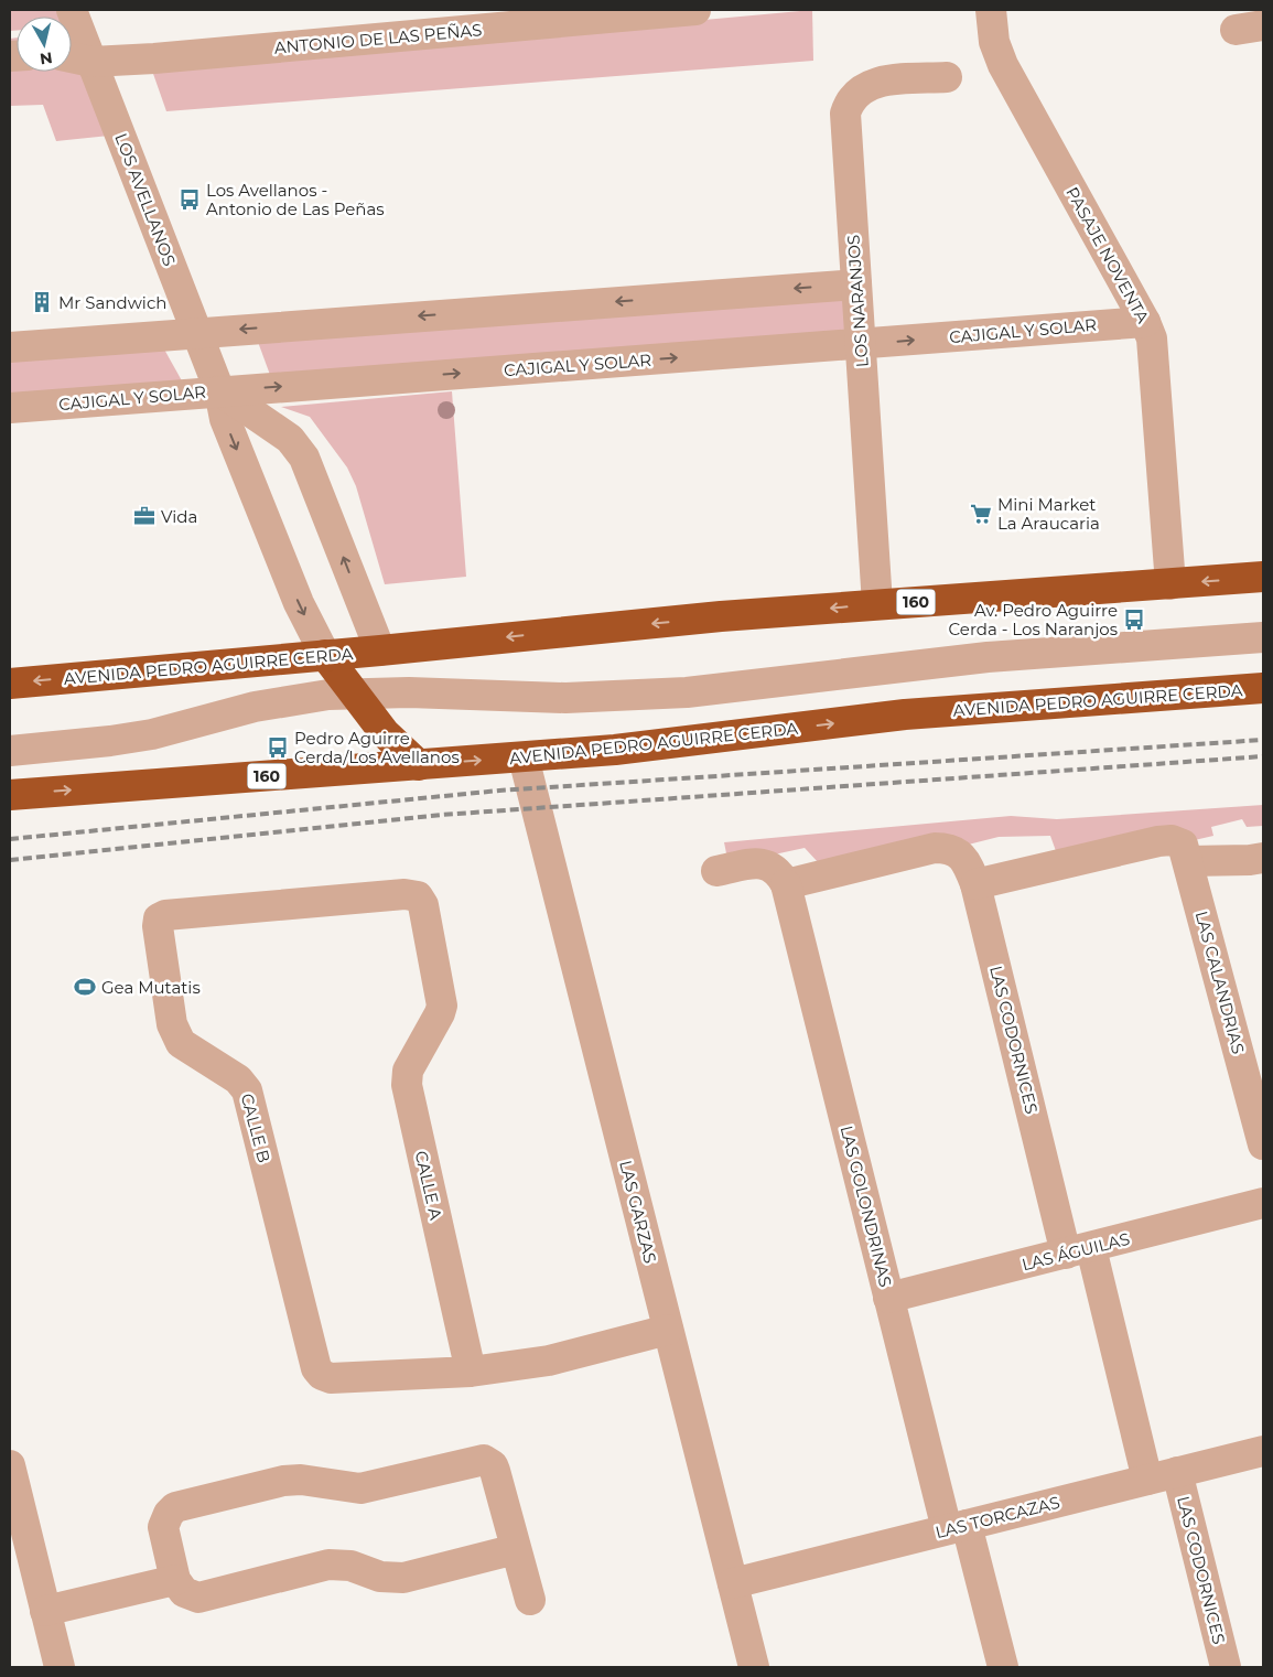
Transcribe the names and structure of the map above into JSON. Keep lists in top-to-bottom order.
{
  "streets": {
    "highway": ["160", "AVENIDA PEDRO AGUIRRE CERDA"],
    "street": [
      "ANTONIO DE LAS PEÑAS",
      "LOS AVELLANOS",
      "PASAJE NOVENTA",
      "LOS NARANJOS",
      "CAJIGAL Y SOLAR",
      "LAS CALANDRIAS",
      "LAS CODORNICES",
      "CALLE B",
      "CALLE A",
      "LAS GOLONDRINAS",
      "LAS GARZAS",
      "LAS ÁGUILAS",
      "LAS TORCAZAS"
    ]
  },
  "crossings": [
    ["ANTONIO DE LAS PEÑAS", "LOS AVELLANOS"],
    ["LOS AVELLANOS", "CAJIGAL Y SOLAR"],
    ["LOS AVELLANOS", "AVENIDA PEDRO AGUIRRE CERDA"],
    ["PASAJE NOVENTA", "CAJIGAL Y SOLAR"],
    ["PASAJE NOVENTA", "AVENIDA PEDRO AGUIRRE CERDA"],
    ["LOS NARANJOS", "CAJIGAL Y SOLAR"],
    ["LOS NARANJOS", "AVENIDA PEDRO AGUIRRE CERDA"],
    ["AVENIDA PEDRO AGUIRRE CERDA", "LAS GARZAS"],
    ["LAS CALANDRIAS", "LAS CODORNICES"],
    ["LAS CODORNICES", "LAS GOLONDRINAS"],
    ["LAS CODORNICES", "LAS ÁGUILAS"],
    ["LAS CODORNICES", "LAS TORCAZAS"],
    ["CALLE B", "CALLE A"],
    ["LAS GOLONDRINAS", "LAS ÁGUILAS"],
    ["LAS GOLONDRINAS", "LAS TORCAZAS"],
    ["LAS GARZAS", "LAS TORCAZAS"]
  ],
  "places": {
    "bus stop": ["Los Avellanos - Antonio de Las Peñas", "Av. Pedro Aguirre Cerda - Los Naranjos", "Pedro Aguirre Cerda/Los Avellanos"],
    "building": ["Mr Sandwich"],
    "supermarket": ["Mini Market La Araucaria"],
    "office": ["Vida"],
    "sports": ["Gea Mutatis"]
  },
  "north": "bottom"
}
